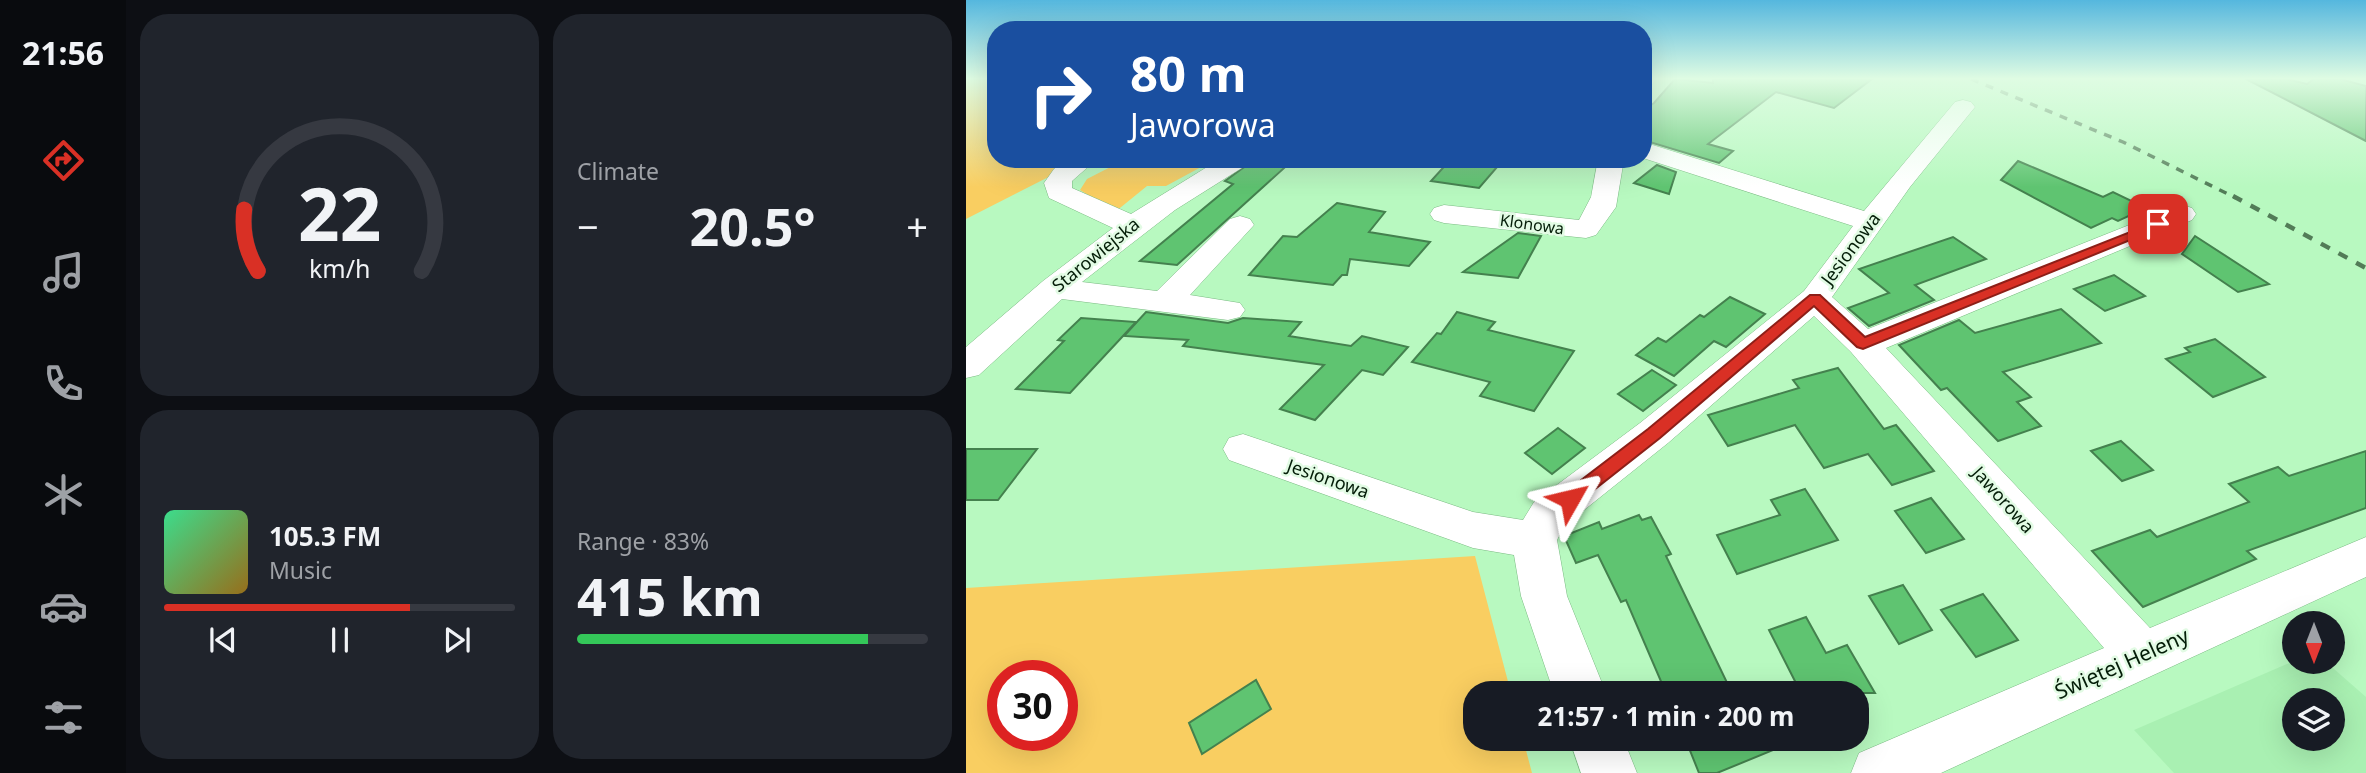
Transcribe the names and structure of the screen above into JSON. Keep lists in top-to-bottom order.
{
  "streets": {
    "street": [
      "Klonowa",
      "Jesionowa",
      "Starowiejska",
      "Jaworowa",
      "Świętej Heleny"
    ]
  },
  "crossings": [
    ["Jesionowa", "Jaworowa"],
    ["Jaworowa", "Świętej Heleny"]
  ],
  "north": "bottom",
  "page": {
    "tabs": "21:56",
    "tile": [
      "Climate",
      ["Range · 83%", "415 km"]
    ],
    "turn": ["80 m", "Jaworowa"],
    "heat": ["−", "20.5°", "+"],
    "song": ["105.3 FM", "Music"],
    "limit": "30",
    "trip": "21:57 · 1 min · 200 m",
    "gauge": ["22", "km/h"]
  }
}
